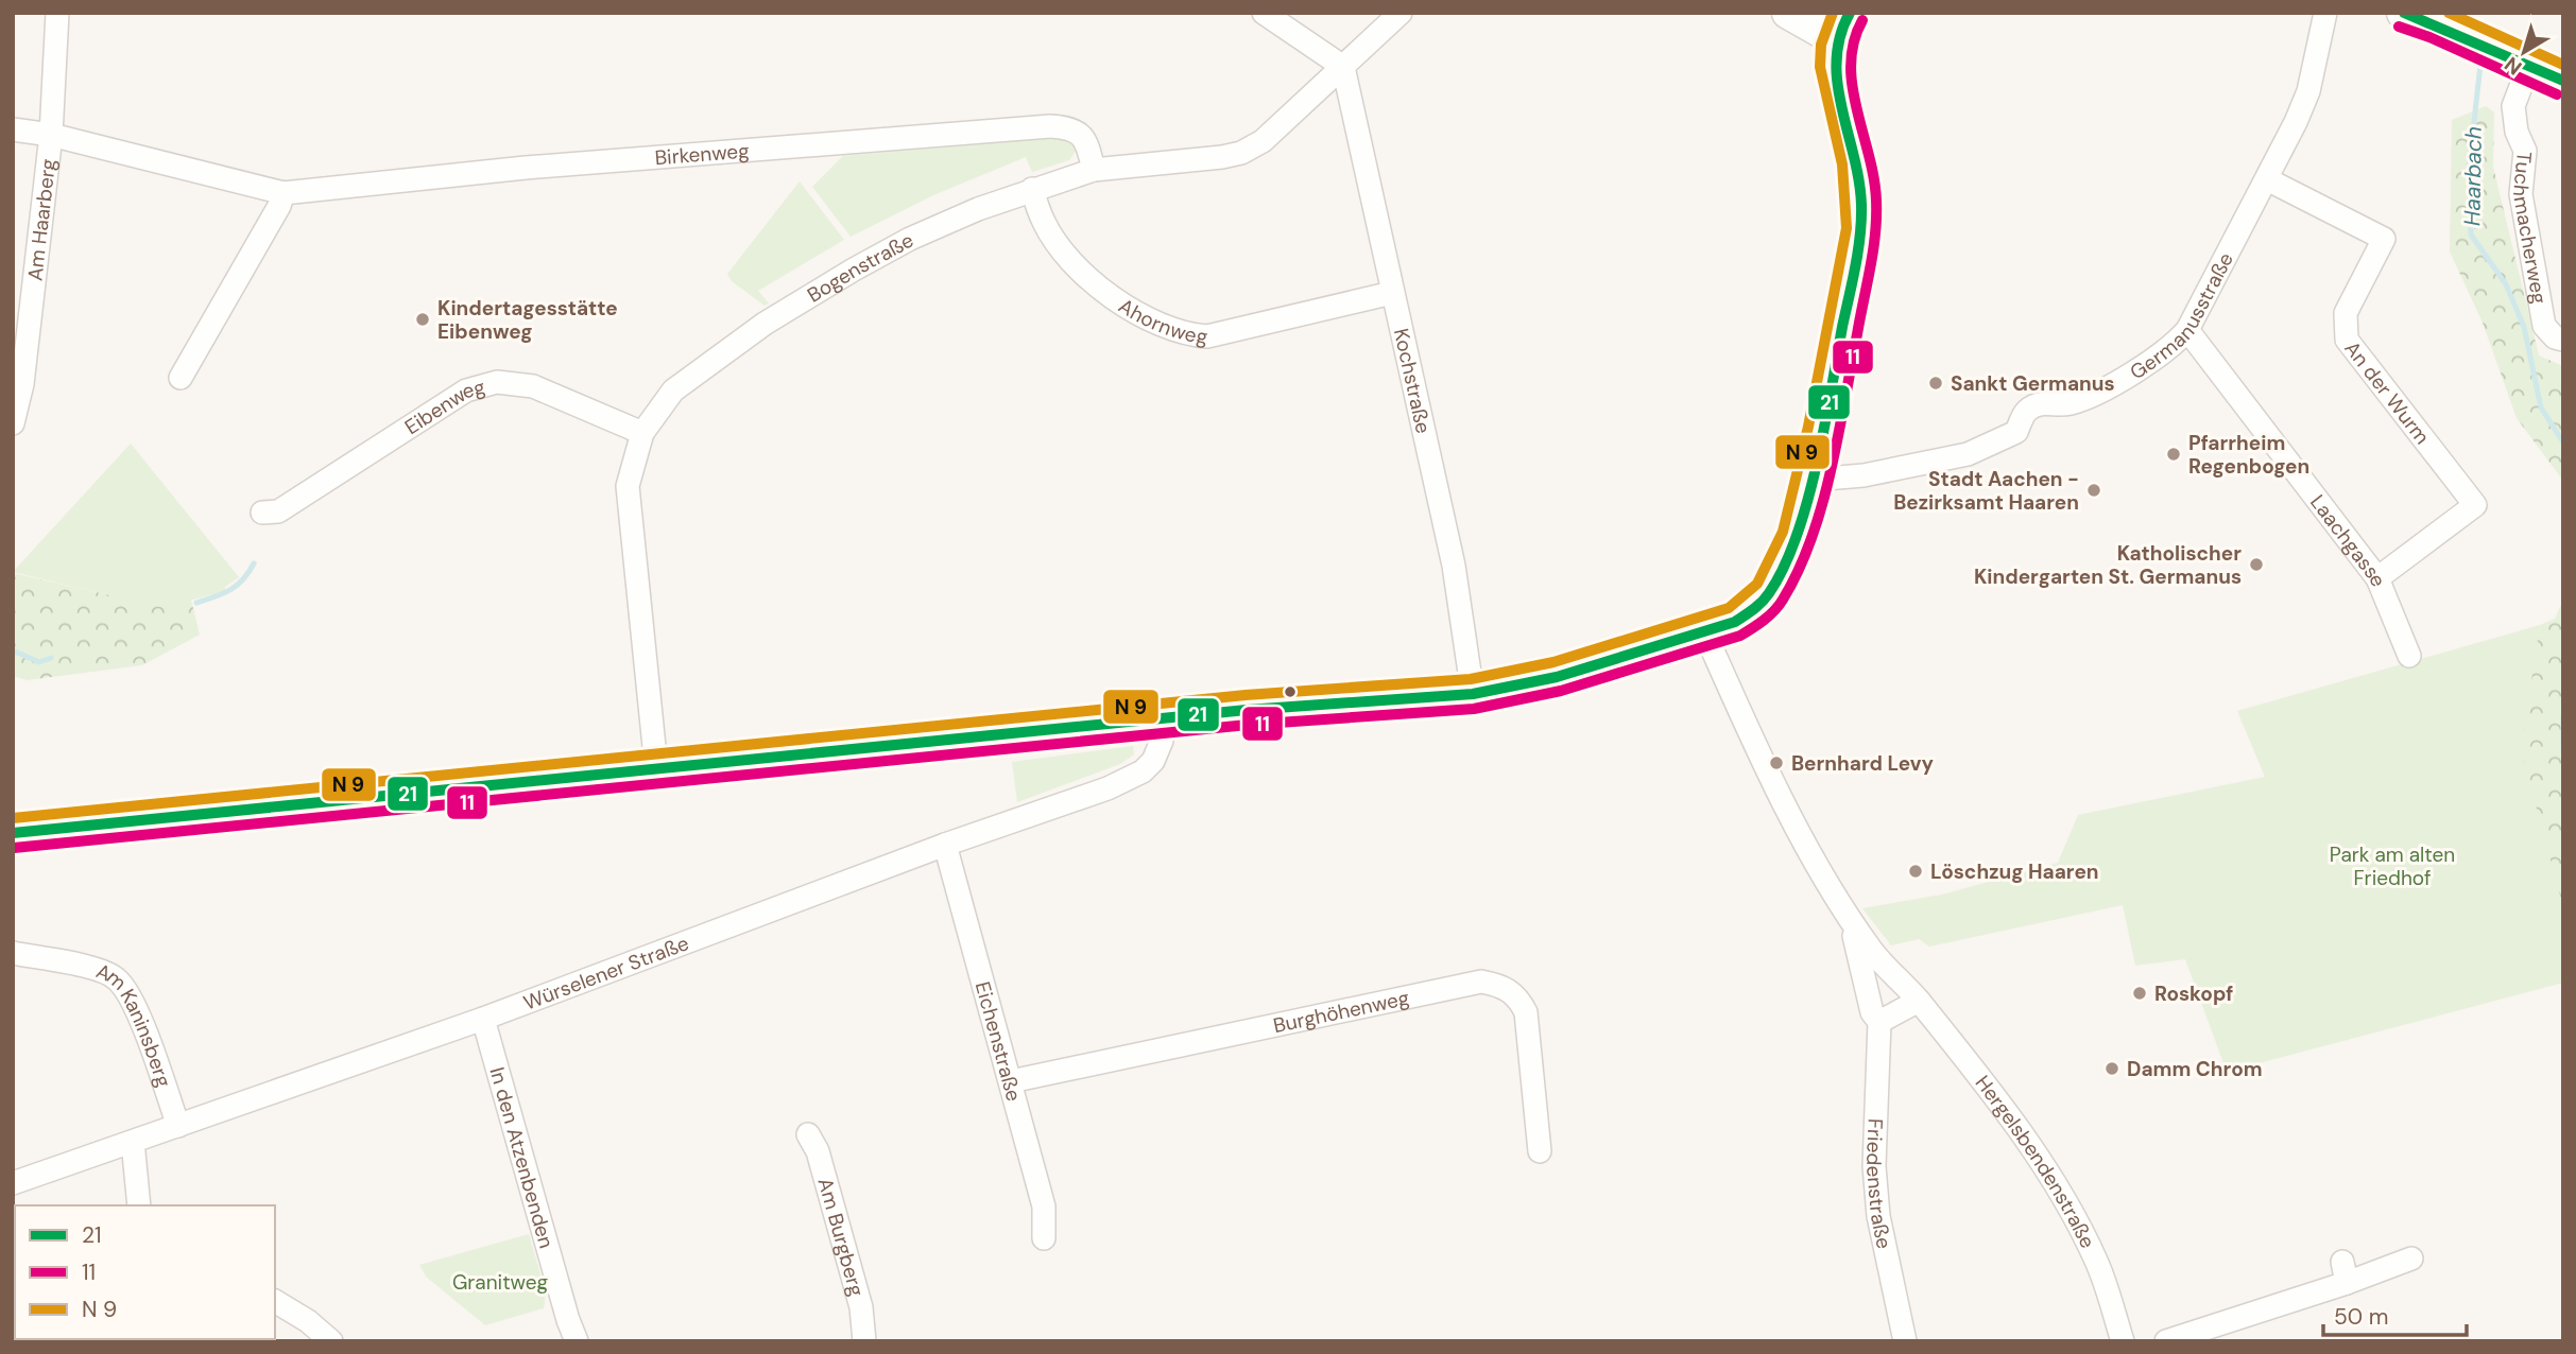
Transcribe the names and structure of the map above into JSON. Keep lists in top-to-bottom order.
{
  "streets": {
    "street": [
      "Birkenweg",
      "Am Haarberg",
      "Tuchmacherweg",
      "Bogenstraße",
      "Germanusstraße",
      "Ahornweg",
      "Kochstraße",
      "An der Wurm",
      "Eibenweg",
      "Laachgasse",
      "Würselener Straße",
      "Burghöhenweg",
      "Am Kaninsberg",
      "Eichenstraße",
      "In den Atzenbenden",
      "Hergelsbendenstraße",
      "Friedenstraße",
      "Am Burgberg"
    ]
  },
  "crossings": [
    ["Birkenweg", "Am Haarberg"],
    ["Birkenweg", "Bogenstraße"],
    ["Bogenstraße", "Ahornweg"],
    ["Bogenstraße", "Kochstraße"],
    ["Bogenstraße", "Eibenweg"],
    ["Germanusstraße", "An der Wurm"],
    ["Germanusstraße", "Laachgasse"],
    ["Ahornweg", "Kochstraße"],
    ["An der Wurm", "Laachgasse"],
    ["Würselener Straße", "Am Kaninsberg"],
    ["Würselener Straße", "Eichenstraße"],
    ["Würselener Straße", "In den Atzenbenden"],
    ["Burghöhenweg", "Eichenstraße"],
    ["Hergelsbendenstraße", "Friedenstraße"]
  ],
  "water": ["Haarbach"],
  "parks": ["Park am alten Friedhof", "Granitweg"],
  "places": [
    "Kindertagesstätte Eibenweg",
    "Sankt Germanus",
    "Pfarrheim Regenbogen",
    "Stadt Aachen - Bezirksamt Haaren",
    "Katholischer Kindergarten St. Germanus",
    "Bernhard Levy",
    "Löschzug Haaren",
    "Roskopf",
    "Damm Chrom"
  ],
  "lines": ["transit line 21", "transit line 11"],
  "legend": ["21", "11", "N 9"],
  "scale_bar": "50 m",
  "north": "bottom left"
}
